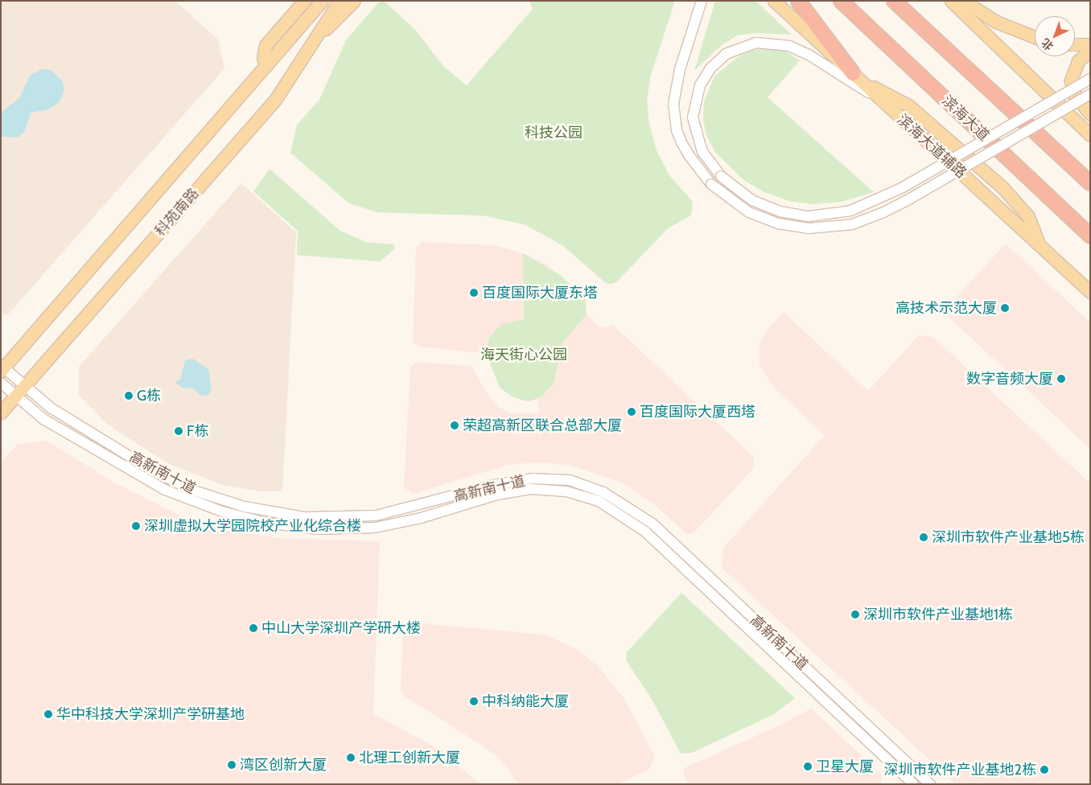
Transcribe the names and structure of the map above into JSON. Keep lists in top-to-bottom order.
{
  "streets": {
    "highway": ["滨海大道"],
    "main road": ["滨海大道辅路", "科苑南路", "高新南十道"]
  },
  "crossings": [
    ["科苑南路", "高新南十道"]
  ],
  "parks": ["科技公园", "海天街心公园"],
  "places": [
    "百度国际大厦东塔",
    "高技术示范大厦",
    "数字音频大厦",
    "G栋",
    "百度国际大厦西塔",
    "荣超高新区联合总部大厦",
    "F栋",
    "深圳虚拟大学园院校产业化综合楼",
    "深圳市软件产业基地5栋",
    "深圳市软件产业基地1栋",
    "中山大学深圳产学研大楼",
    "中科纳能大厦",
    "华中科技大学深圳产学研基地",
    "北理工创新大厦",
    "湾区创新大厦",
    "卫星大厦",
    "深圳市软件产业基地2栋"
  ],
  "north": "bottom left"
}
